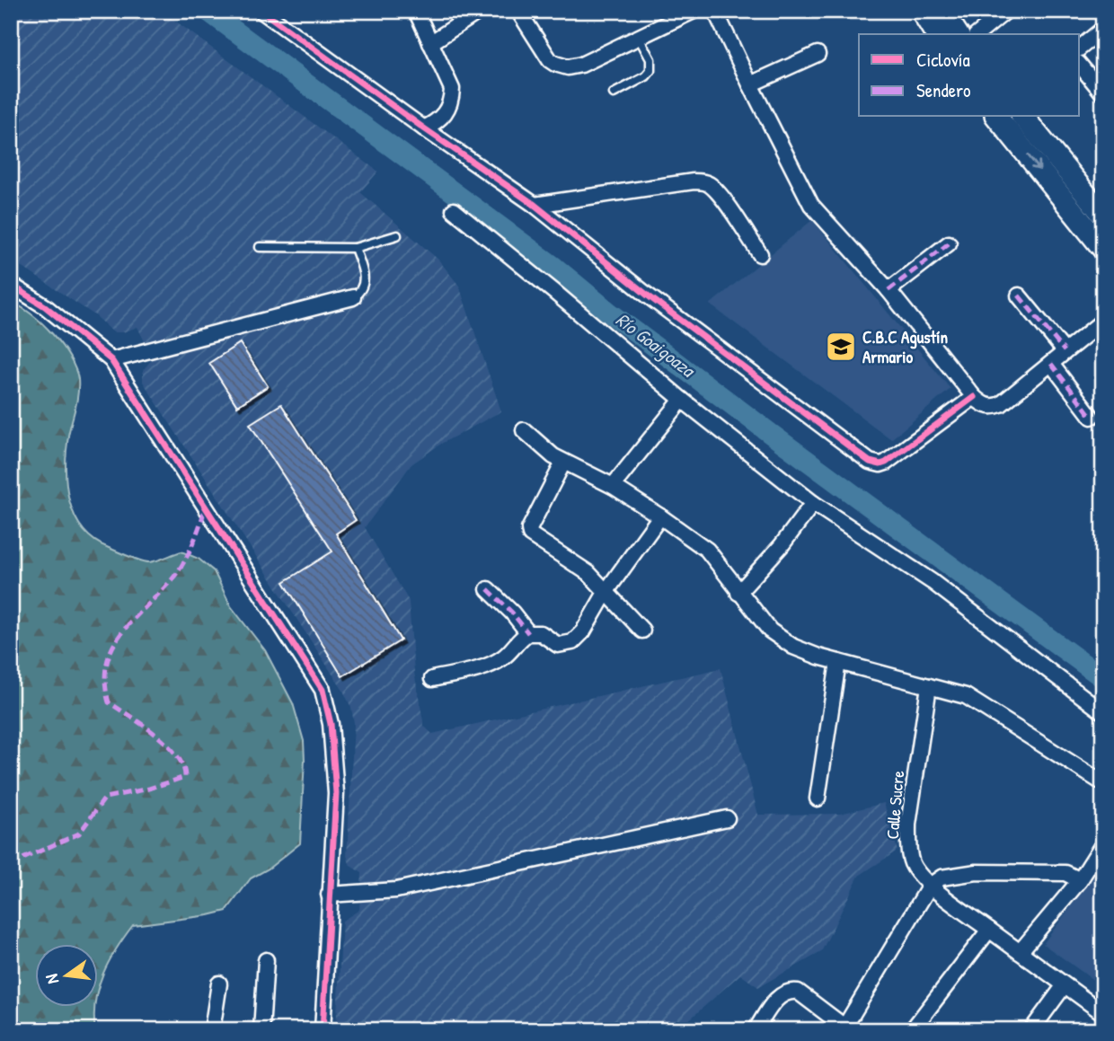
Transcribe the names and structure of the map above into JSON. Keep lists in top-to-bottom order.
{
  "streets": {
    "street": ["Calle Sucre"]
  },
  "water": ["Río Goaigoaza"],
  "places": {
    "school or university": ["C.B.C Agustín Armario"]
  },
  "legend": ["Ciclovía", "Sendero"],
  "north": "left"
}
